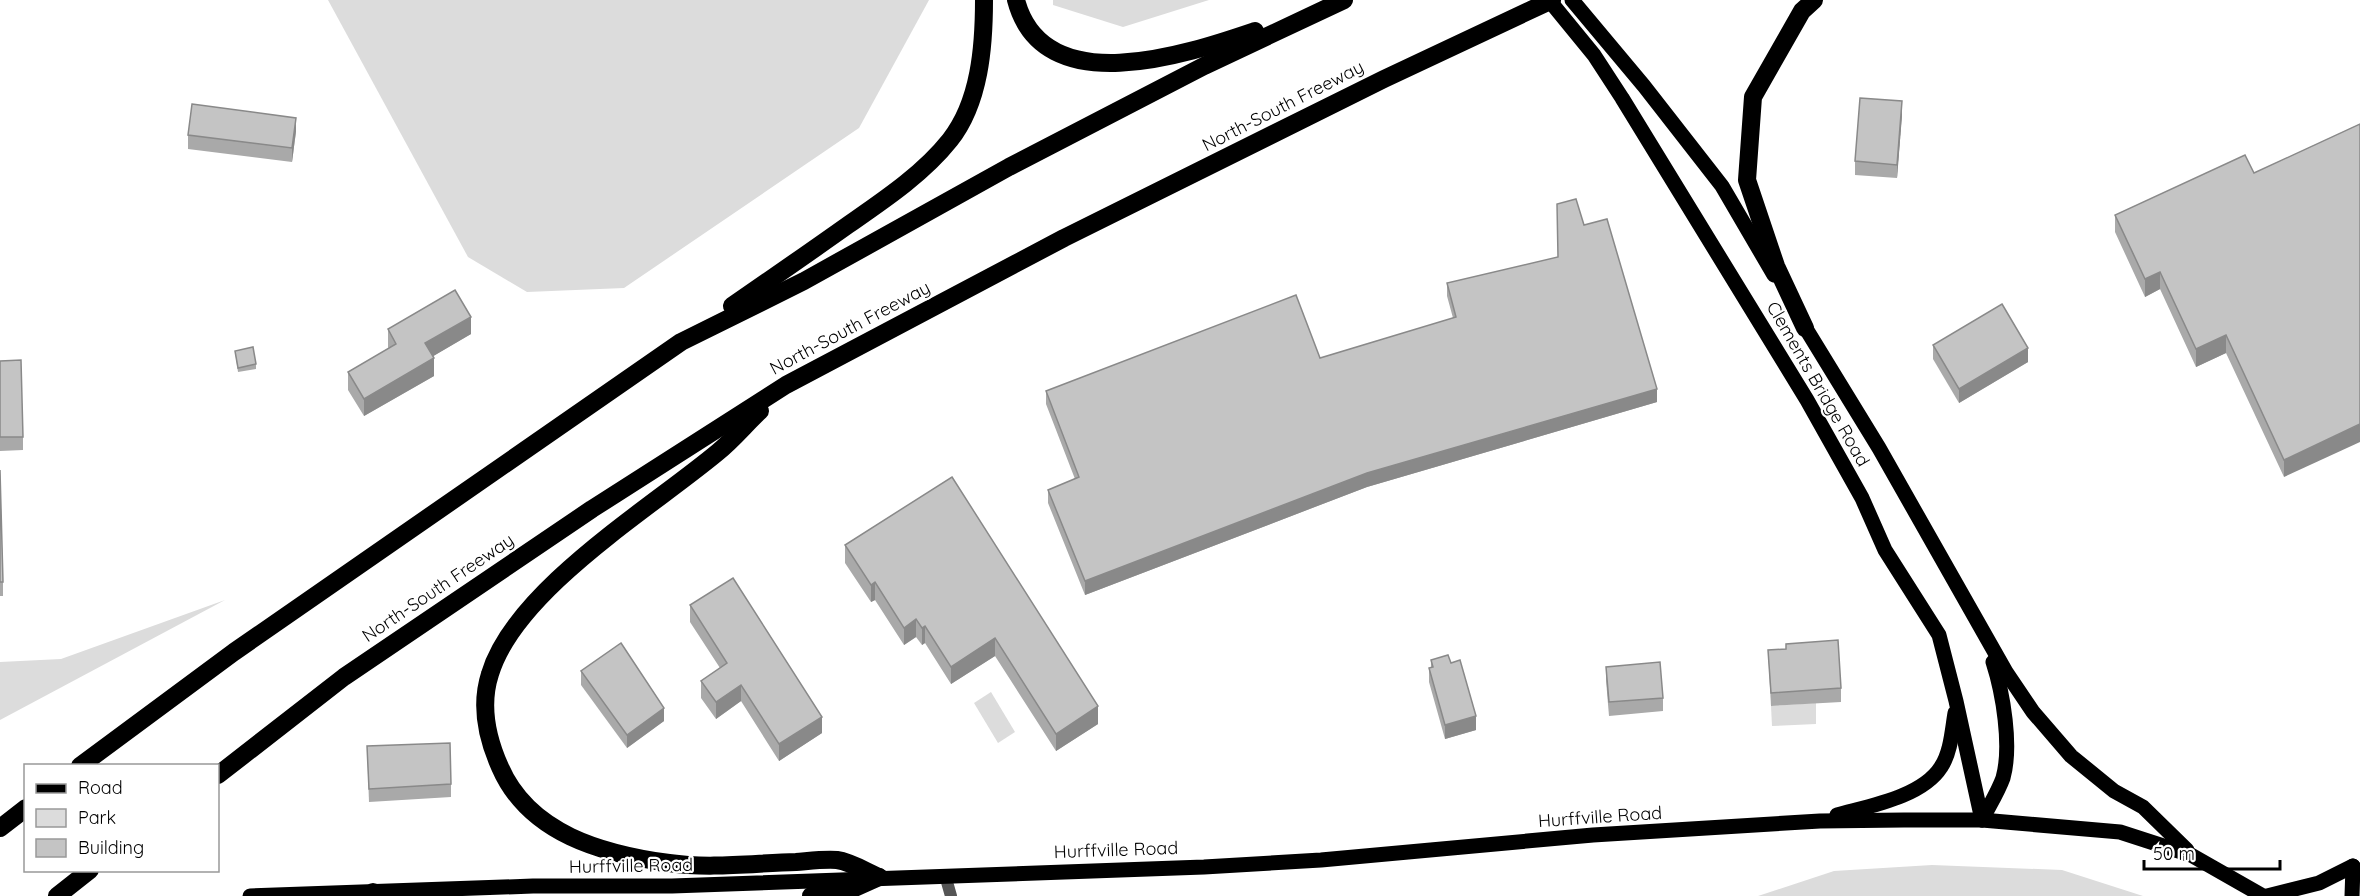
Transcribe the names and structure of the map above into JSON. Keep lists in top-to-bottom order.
{
  "streets": {
    "highway": ["North-South Freeway"],
    "main road": ["Clements Bridge Road", "Hurffville Road"]
  },
  "crossings": [
    ["North-South Freeway", "Clements Bridge Road"],
    ["Clements Bridge Road", "Hurffville Road"]
  ],
  "legend": ["Road", "Park", "Building"],
  "scale_bar": "50 m"
}
